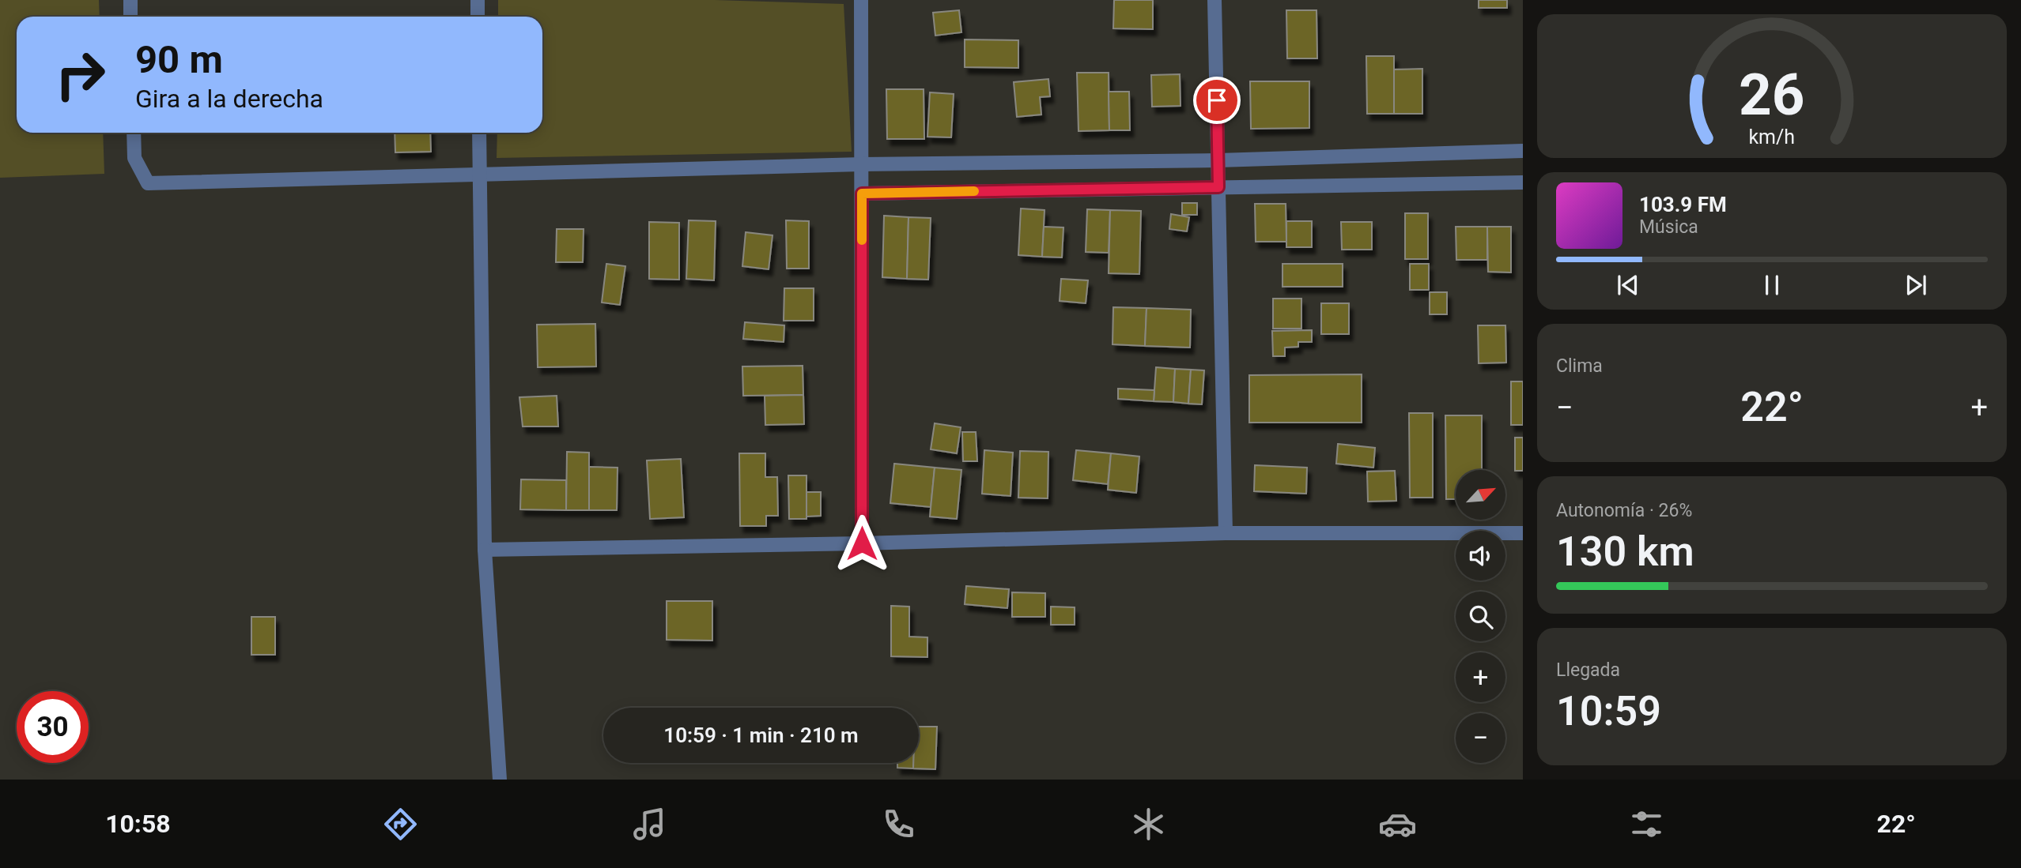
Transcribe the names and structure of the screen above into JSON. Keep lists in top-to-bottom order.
{
  "north": "top right",
  "page": {
    "turn": ["90 m", "Gira a la derecha"],
    "song": ["103.9 FM", "Música"],
    "tile": [
      "Clima",
      ["Autonomía · 26%", "130 km"],
      ["Llegada", "10:59"]
    ],
    "heat": ["−", "22°", "+"],
    "map_buttons": ["+", "−"],
    "limit": "30",
    "trip": "10:59 · 1 min · 210 m",
    "tabs": ["10:58", "22°"],
    "gauge": ["26", "km/h"]
  }
}
